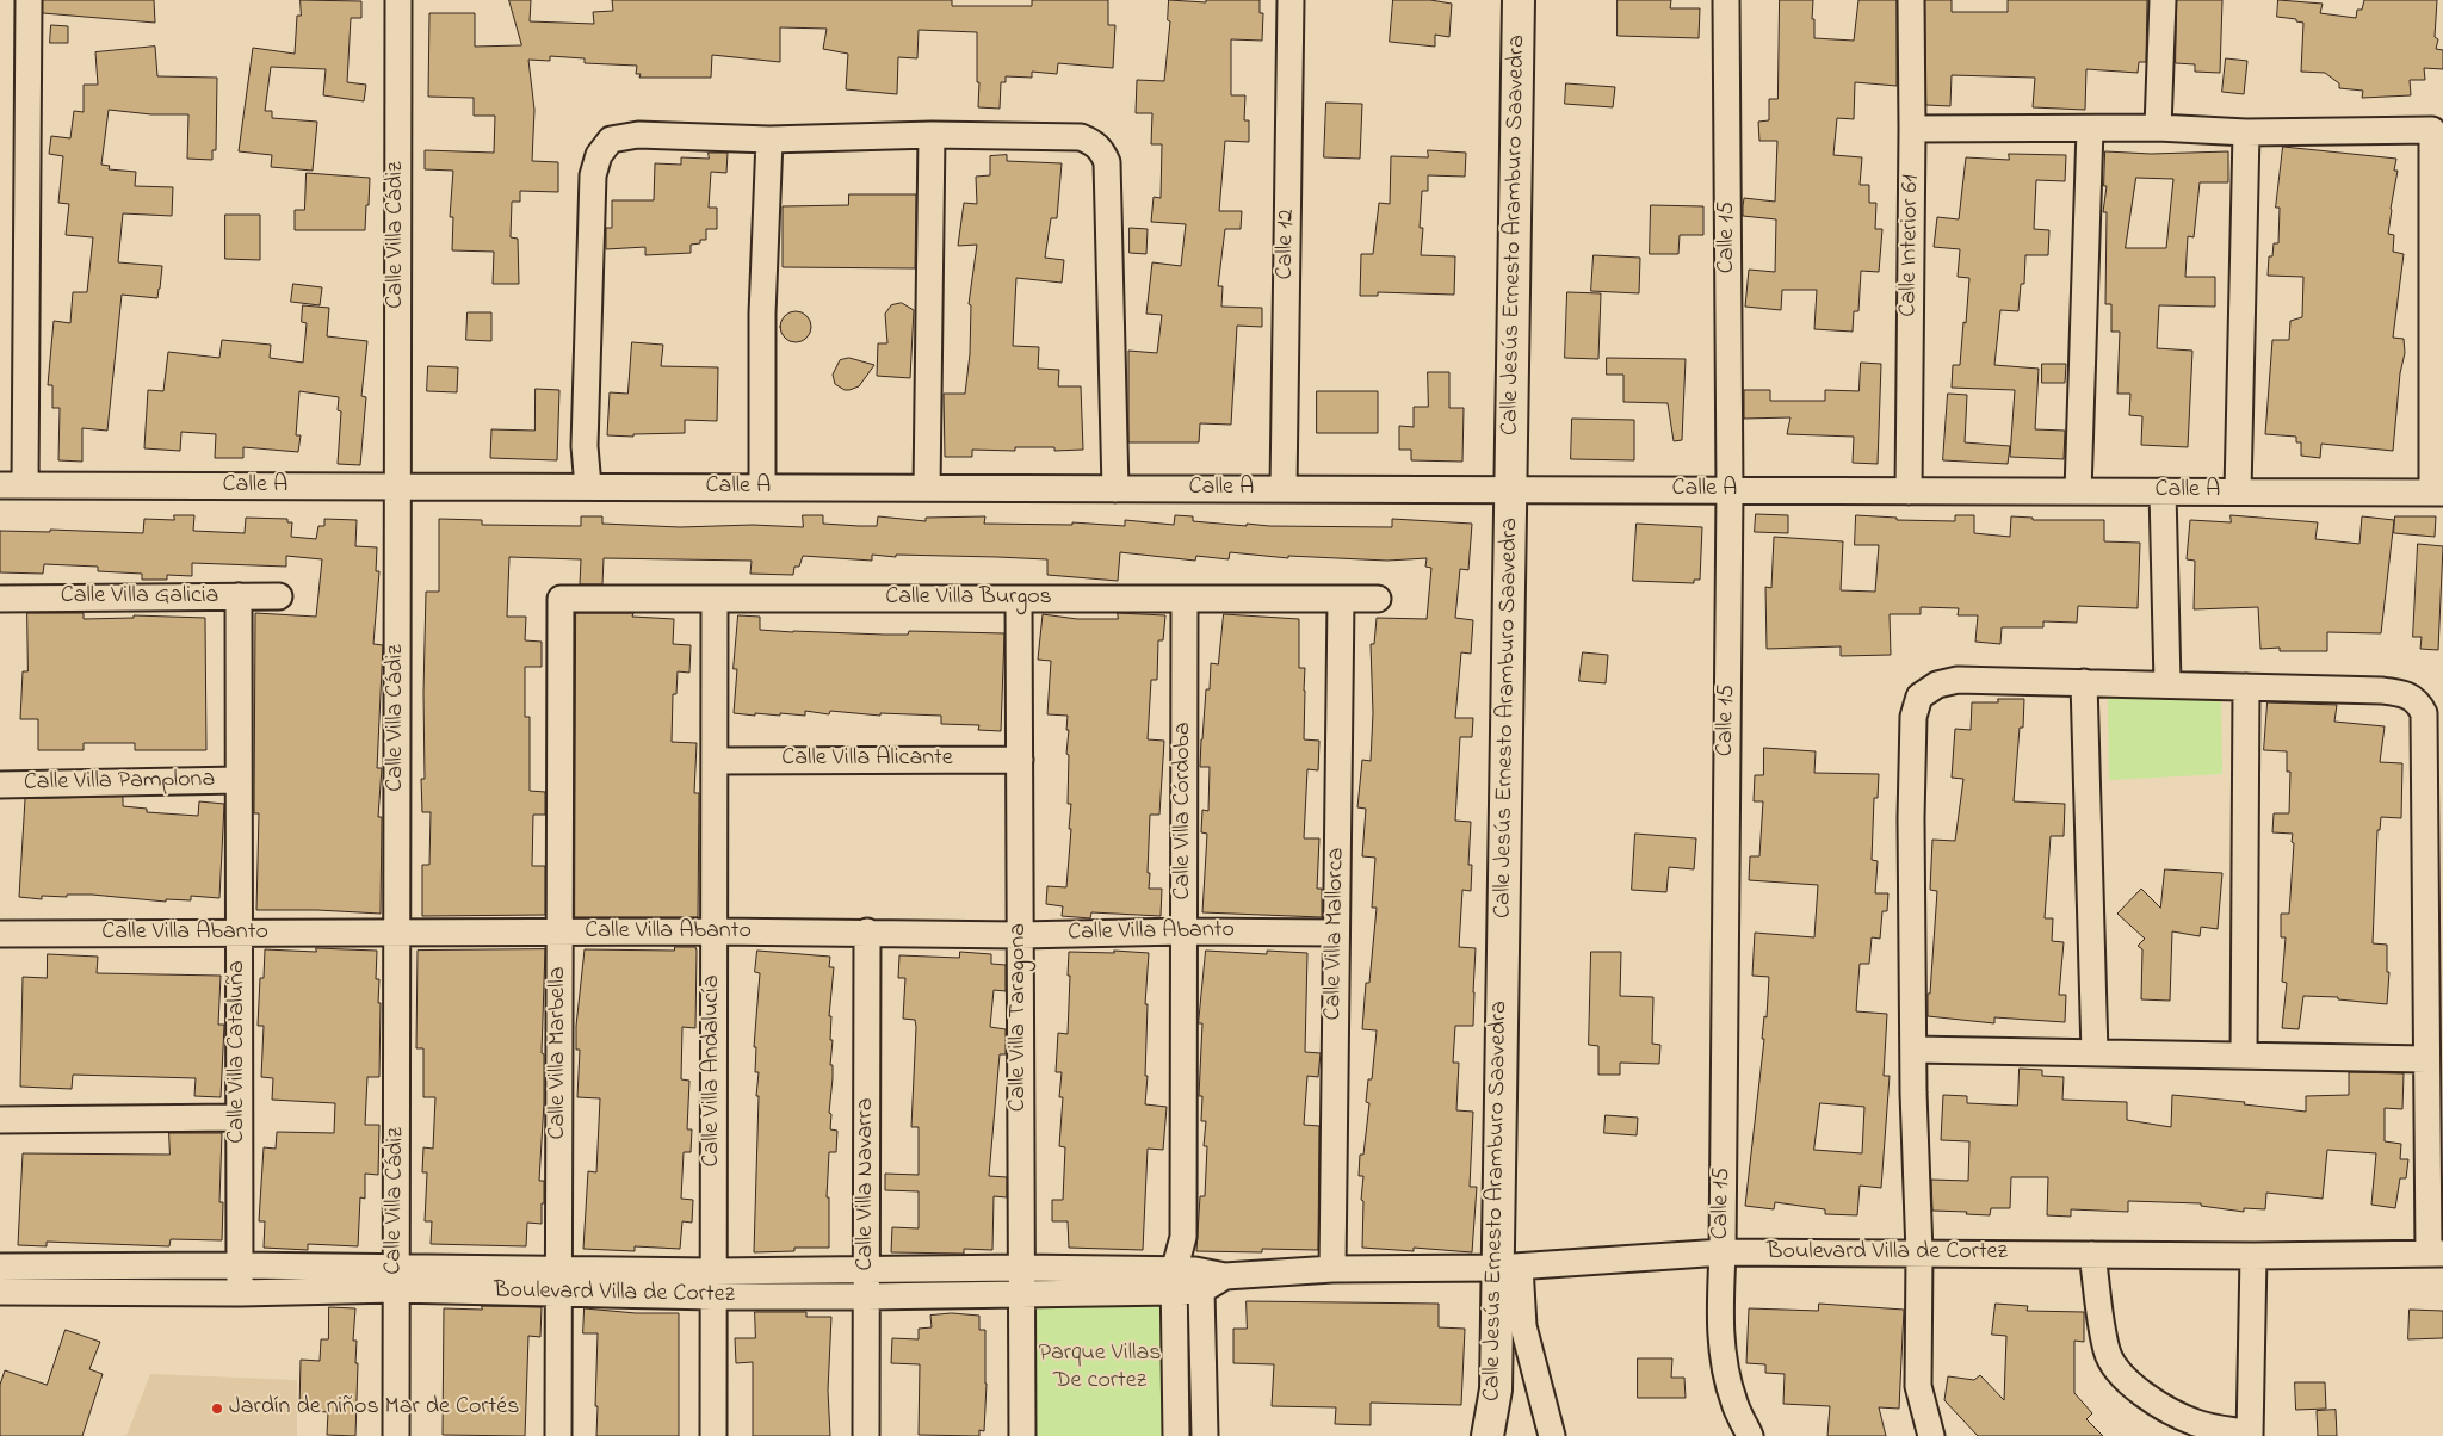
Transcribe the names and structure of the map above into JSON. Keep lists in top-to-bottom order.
{
  "streets": {
    "street": [
      "Calle Villa Cádiz",
      "Calle Jesús Ernesto Aramburo Saavedra",
      "Calle 15",
      "Calle 12",
      "Calle Interior 61",
      "Calle A",
      "Calle Villa Galicia",
      "Calle Villa Burgos",
      "Calle Villa Alicante",
      "Calle Villa Pamplona",
      "Calle Villa Córdoba",
      "Calle Villa Abanto",
      "Calle Villa Mallorca",
      "Calle Villa Taragona",
      "Calle Villa Cataluña",
      "Calle Villa Marbella",
      "Calle Villa Andalucía",
      "Calle Villa Navarra",
      "Boulevard Villa de Cortez"
    ]
  },
  "crossings": [
    ["Calle Villa Cádiz", "Calle A"],
    ["Calle Villa Cádiz", "Calle Villa Abanto"],
    ["Calle Villa Cádiz", "Boulevard Villa de Cortez"],
    ["Calle Jesús Ernesto Aramburo Saavedra", "Calle A"],
    ["Calle Jesús Ernesto Aramburo Saavedra", "Boulevard Villa de Cortez"],
    ["Calle 15", "Calle A"],
    ["Calle 15", "Boulevard Villa de Cortez"],
    ["Calle 12", "Calle A"],
    ["Calle Interior 61", "Calle A"],
    ["Calle Villa Galicia", "Calle Villa Cataluña"],
    ["Calle Villa Burgos", "Calle Villa Córdoba"],
    ["Calle Villa Burgos", "Calle Villa Mallorca"],
    ["Calle Villa Burgos", "Calle Villa Taragona"],
    ["Calle Villa Burgos", "Calle Villa Marbella"],
    ["Calle Villa Burgos", "Calle Villa Andalucía"],
    ["Calle Villa Alicante", "Calle Villa Taragona"],
    ["Calle Villa Alicante", "Calle Villa Andalucía"],
    ["Calle Villa Pamplona", "Calle Villa Cataluña"],
    ["Calle Villa Córdoba", "Calle Villa Abanto"],
    ["Calle Villa Córdoba", "Boulevard Villa de Cortez"],
    ["Calle Villa Abanto", "Calle Villa Mallorca"],
    ["Calle Villa Abanto", "Calle Villa Taragona"],
    ["Calle Villa Abanto", "Calle Villa Cataluña"],
    ["Calle Villa Abanto", "Calle Villa Marbella"],
    ["Calle Villa Abanto", "Calle Villa Andalucía"],
    ["Calle Villa Abanto", "Calle Villa Navarra"],
    ["Calle Villa Mallorca", "Boulevard Villa de Cortez"],
    ["Calle Villa Taragona", "Boulevard Villa de Cortez"],
    ["Calle Villa Cataluña", "Boulevard Villa de Cortez"],
    ["Calle Villa Marbella", "Boulevard Villa de Cortez"],
    ["Calle Villa Andalucía", "Boulevard Villa de Cortez"],
    ["Calle Villa Navarra", "Boulevard Villa de Cortez"]
  ],
  "parks": ["Parque Villas De cortez"],
  "places": ["Jardín de niños Mar de Cortés"]
}
